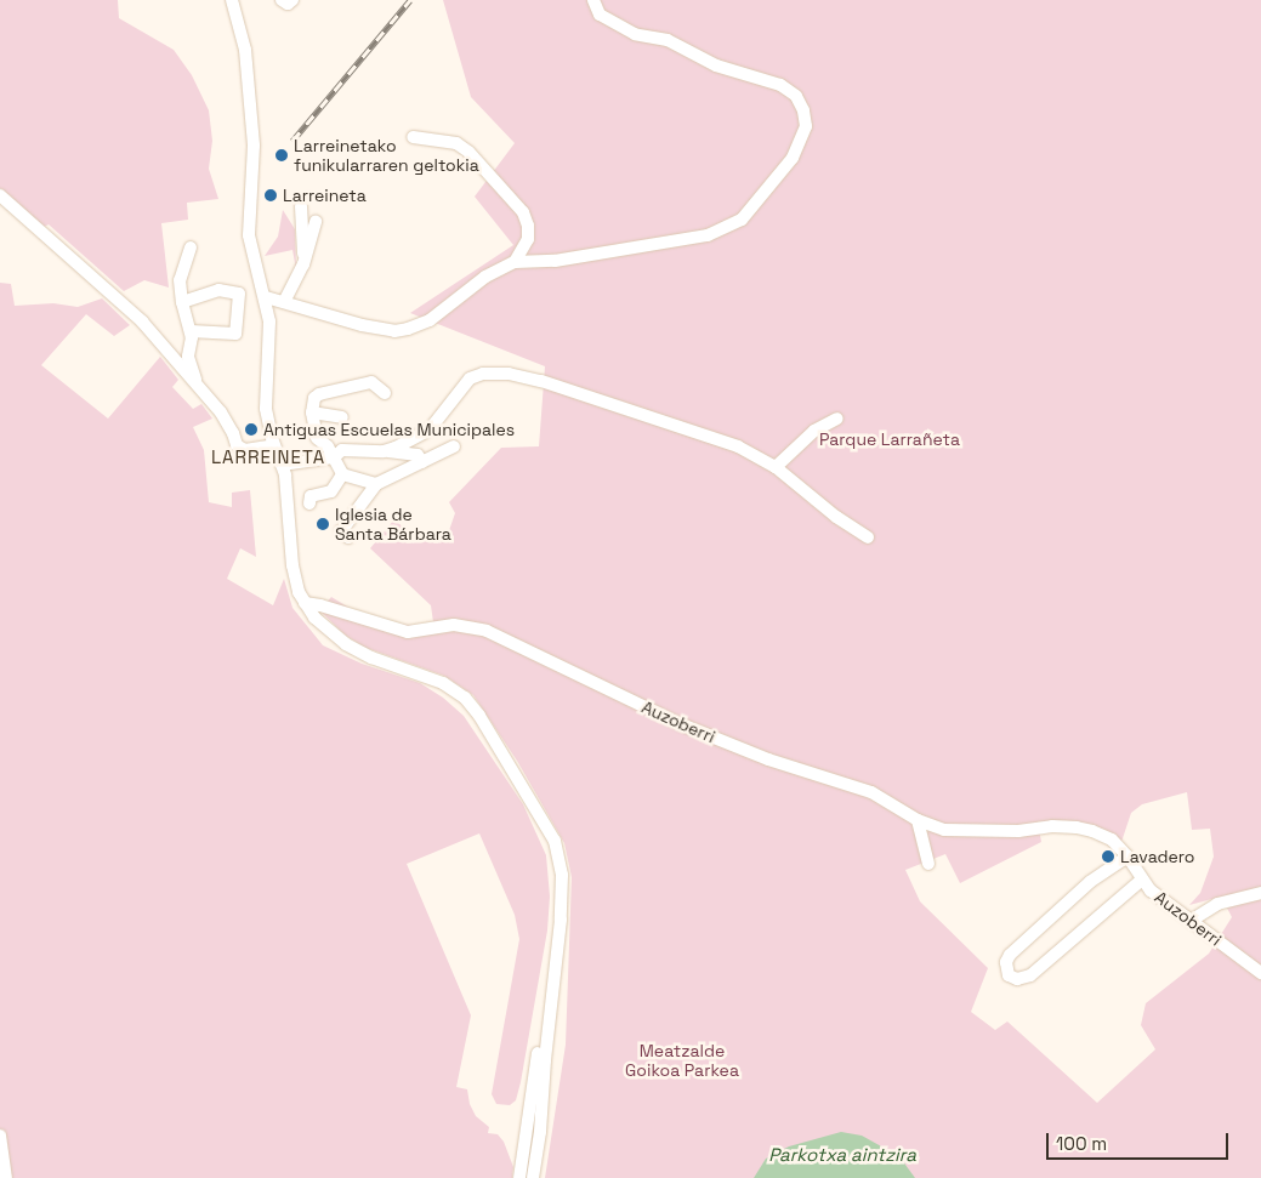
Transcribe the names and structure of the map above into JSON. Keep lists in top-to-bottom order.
{
  "streets": {
    "street": ["Auzoberri"]
  },
  "districts": ["LARREINETA"],
  "water": ["Parkotxa aintzira"],
  "parks": ["Parque Larrañeta", "Meatzalde Goikoa Parkea"],
  "places": [
    "Larreinetako funikularraren geltokia",
    "Larreineta",
    "Antiguas Escuelas Municipales",
    "Iglesia de Santa Bárbara",
    "Lavadero"
  ],
  "scale_bar": "100 m"
}
